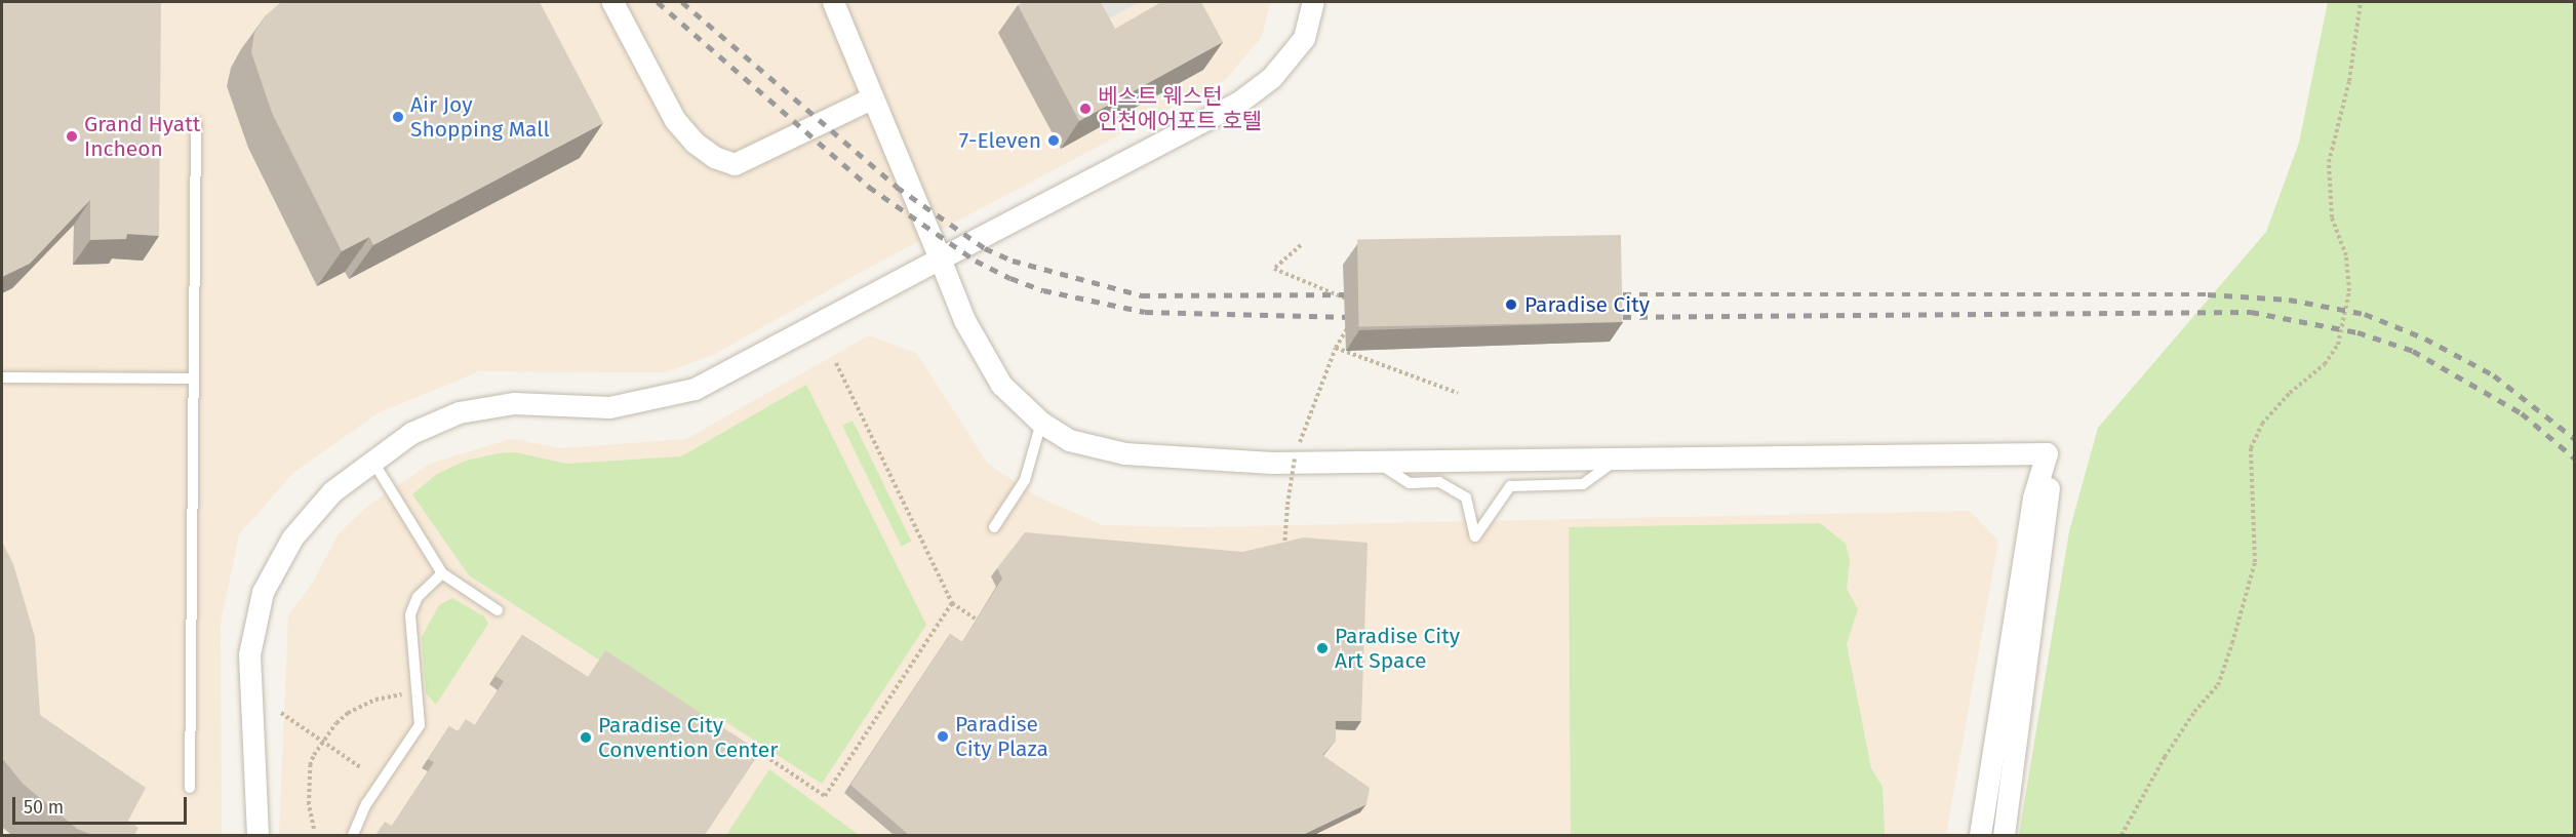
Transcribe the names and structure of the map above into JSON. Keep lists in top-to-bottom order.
{
  "places": [
    "베스트 웨스턴 인천에어포트 호텔",
    "Air Joy Shopping Mall",
    "Grand Hyatt Incheon",
    "7-Eleven",
    "Paradise City",
    "Paradise City Art Space",
    "Paradise City Plaza",
    "Paradise City Convention Center"
  ],
  "scale_bar": "50 m"
}
